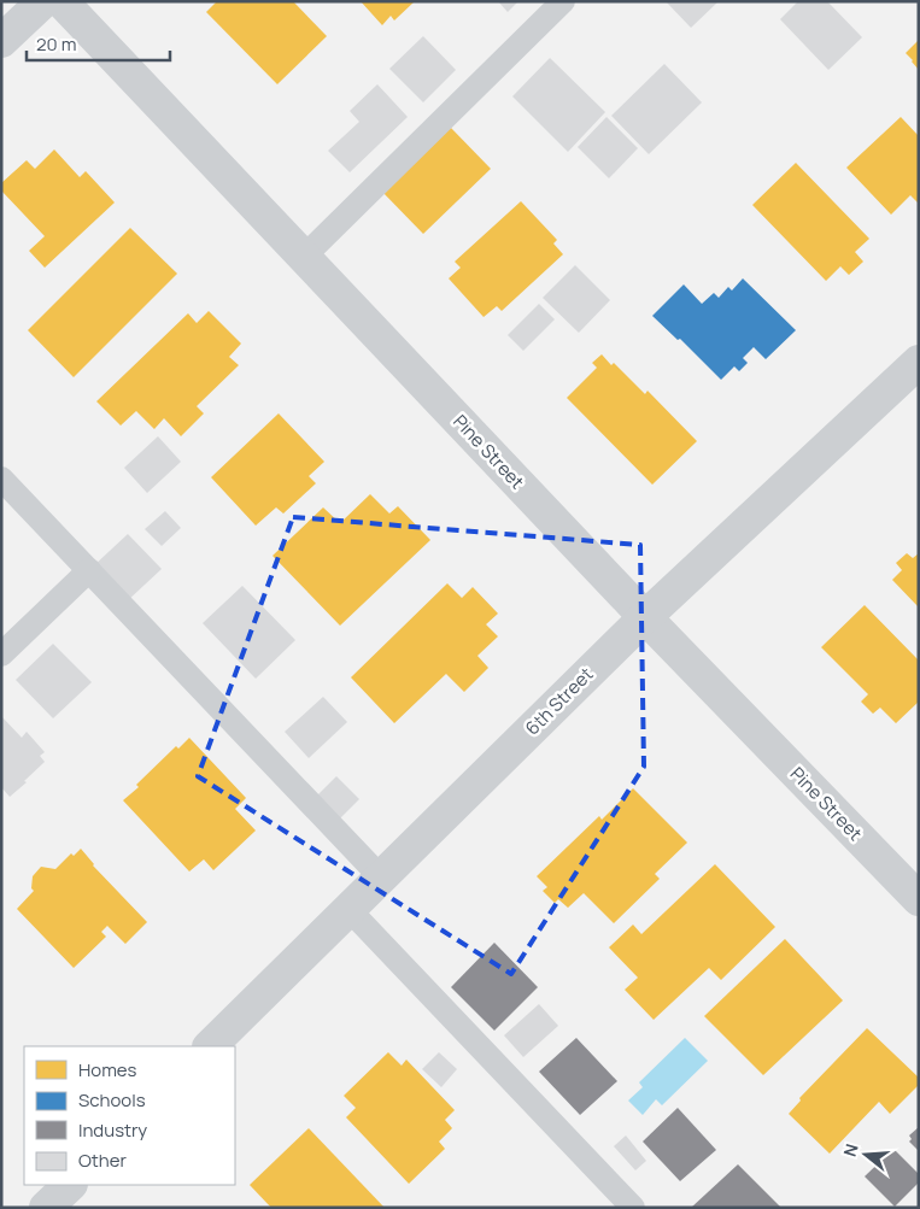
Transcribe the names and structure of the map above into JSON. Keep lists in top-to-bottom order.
{
  "streets": {
    "street": ["Pine Street", "6th Street"]
  },
  "crossings": [
    ["Pine Street", "6th Street"]
  ],
  "legend": [
    "Homes",
    "Schools",
    "Industry",
    "Other"
  ],
  "scale_bar": "20 m",
  "north": "left"
}
